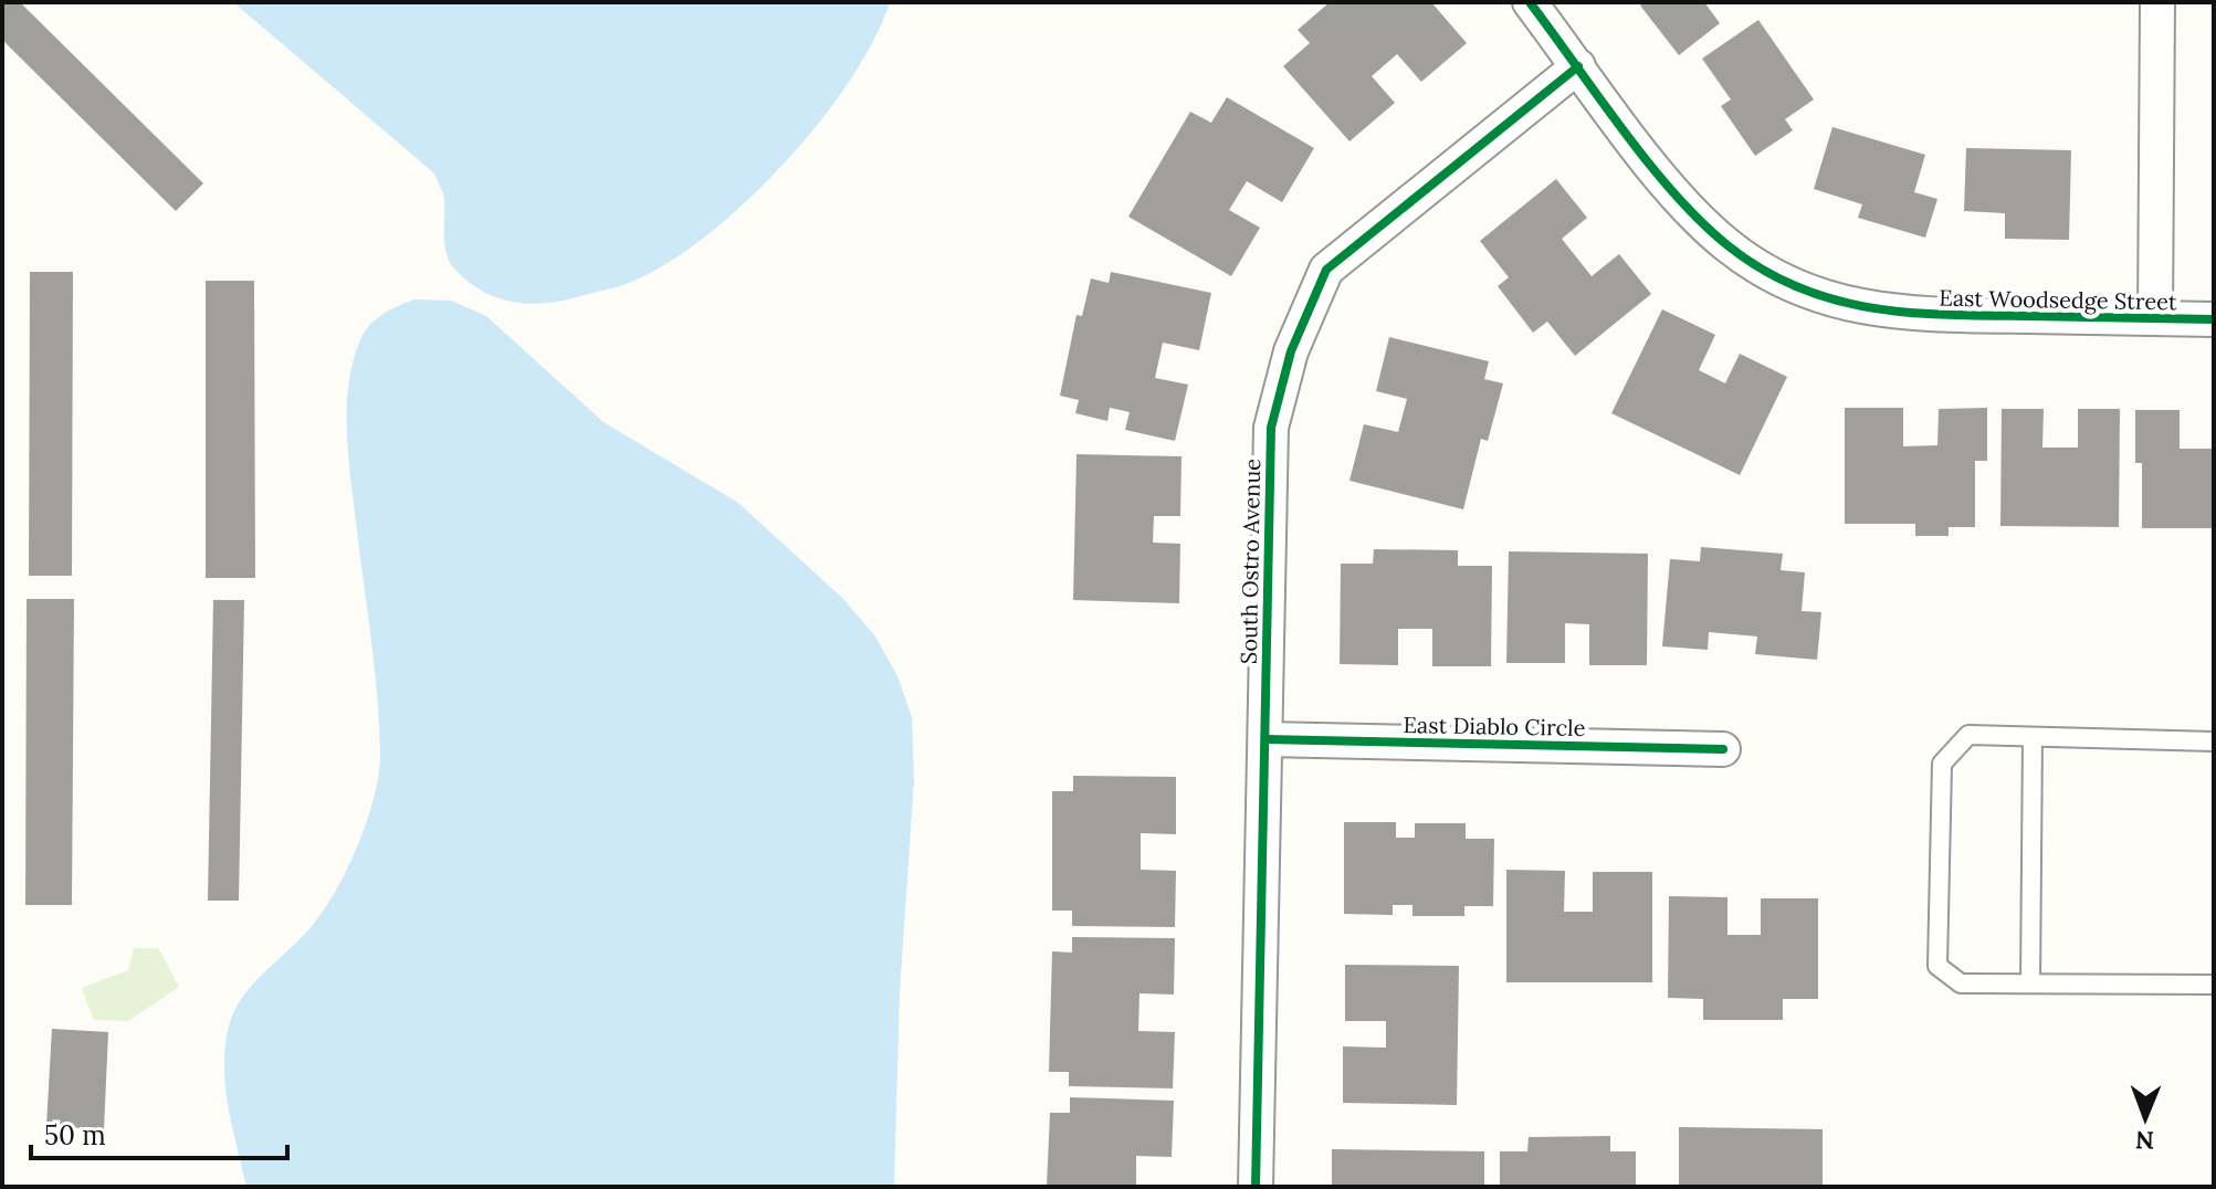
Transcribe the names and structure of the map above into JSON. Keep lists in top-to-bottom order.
{
  "streets": {
    "street": ["East Woodsedge Street", "South Ostro Avenue", "East Diablo Circle"]
  },
  "crossings": [
    ["East Woodsedge Street", "South Ostro Avenue"],
    ["South Ostro Avenue", "East Diablo Circle"]
  ],
  "scale_bar": "50 m",
  "north": "bottom"
}
